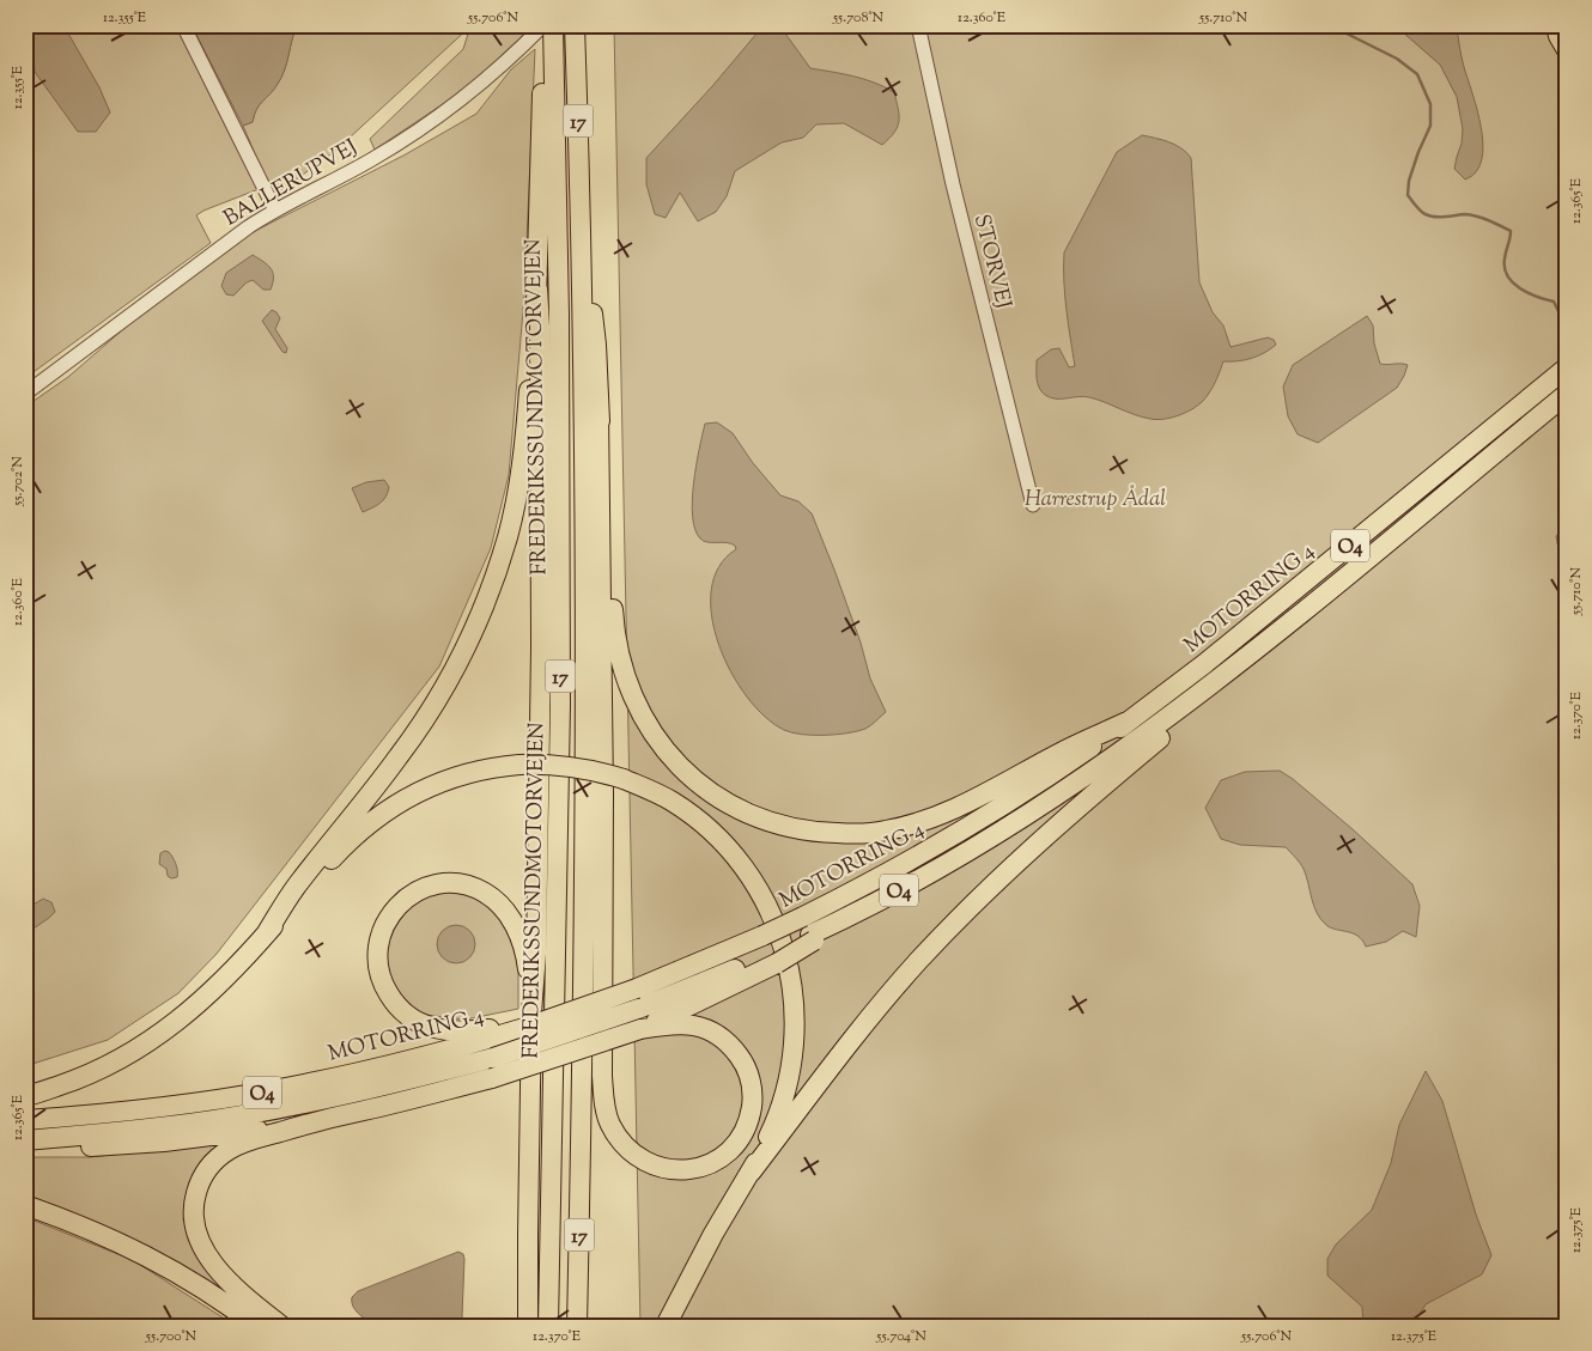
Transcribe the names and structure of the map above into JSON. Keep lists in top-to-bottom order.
{
  "streets": {
    "highway": [
      "17",
      "FREDERIKSSUNDMOTORVEJEN",
      "O4",
      "MOTORRING 4"
    ],
    "street": ["BALLERUPVEJ", "STORVEJ"]
  },
  "parks": ["Harrestrup Ådal"],
  "coordinates": [
    "12.355°E",
    "55.706°N",
    "55.708°N",
    "12.360°E",
    "55.710°N",
    "12.365°E",
    "55.702°N",
    "12.370°E",
    "12.375°E",
    "55.700°N",
    "55.704°N"
  ]
}
